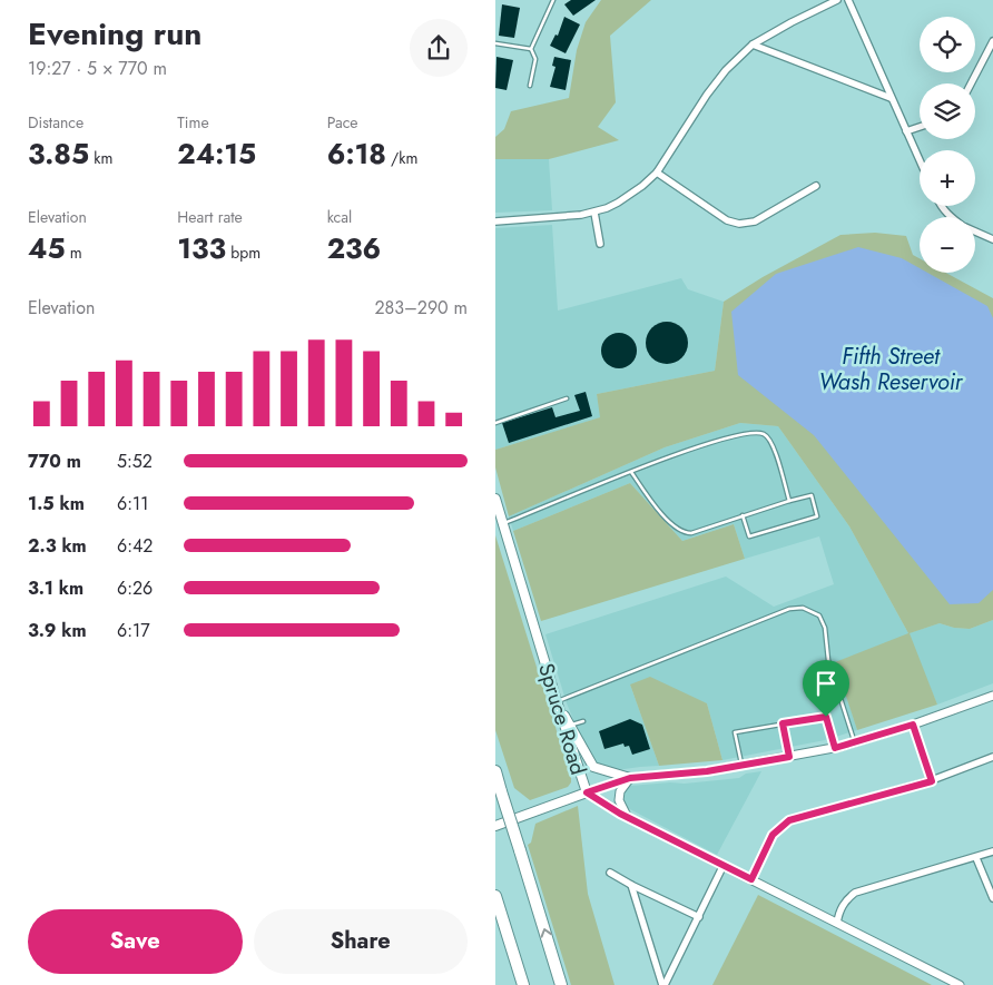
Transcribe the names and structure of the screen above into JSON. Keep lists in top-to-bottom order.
{
  "streets": {
    "main road": ["Spruce Road"]
  },
  "water": ["Fifth Street Wash Reservoir"],
  "page": {
    "heading": ["Evening run", "19:27 · 5 × 770 m"],
    "map_buttons": ["+", "−"],
    "stats": [
      ["Distance", "3.85 km"],
      ["Time", "24:15"],
      ["Pace", "6:18 /km"],
      ["Elevation", "45 m"],
      ["Heart rate", "133 bpm"],
      ["kcal", "236"]
    ],
    "chart": ["Elevation", "283–290 m"],
    "list": [
      {
        "name": "770 m",
        "note": "5:52"
      },
      {
        "name": "1.5 km",
        "note": "6:11"
      },
      {
        "name": "2.3 km",
        "note": "6:42"
      },
      {
        "name": "3.1 km",
        "note": "6:26"
      },
      {
        "name": "3.9 km",
        "note": "6:17"
      }
    ],
    "buttons": ["Save", "Share"]
  }
}
